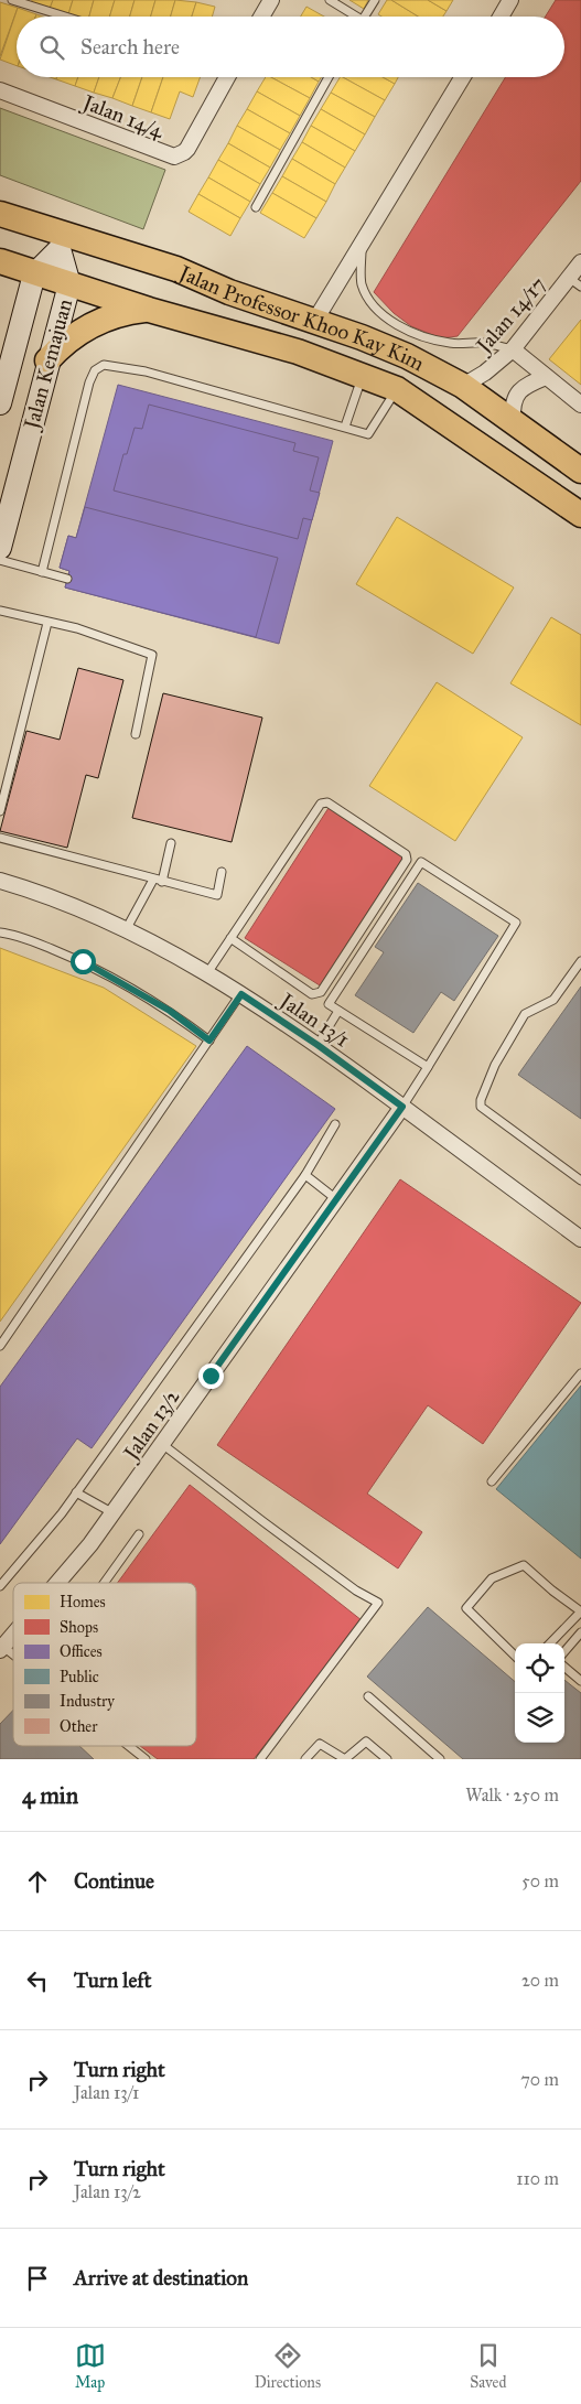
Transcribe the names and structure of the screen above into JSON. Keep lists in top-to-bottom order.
{
  "streets": {
    "main road": ["Jalan Professor Khoo Kay Kim", "Jalan Kemajuan"],
    "street": [
      "Jalan 14/4",
      "Jalan 14/17",
      "Jalan 13/1",
      "Jalan 13/2"
    ]
  },
  "crossings": [
    ["Jalan 14/17", "Jalan Professor Khoo Kay Kim"],
    ["Jalan Professor Khoo Kay Kim", "Jalan Kemajuan"],
    ["Jalan 13/1", "Jalan 13/2"]
  ],
  "legend": [
    "Homes",
    "Shops",
    "Offices",
    "Public",
    "Industry",
    "Other"
  ],
  "page": {
    "search": "Search here",
    "heading": ["4 min", "Walk · 250 m"],
    "list": [
      ["Continue", "50 m"],
      ["Turn left", "20 m"],
      ["Turn right", "Jalan 13/1", "70 m"],
      ["Turn right", "Jalan 13/2", "110 m"],
      "Arrive at destination"
    ],
    "nav": ["Map", "Directions", "Saved"]
  }
}
